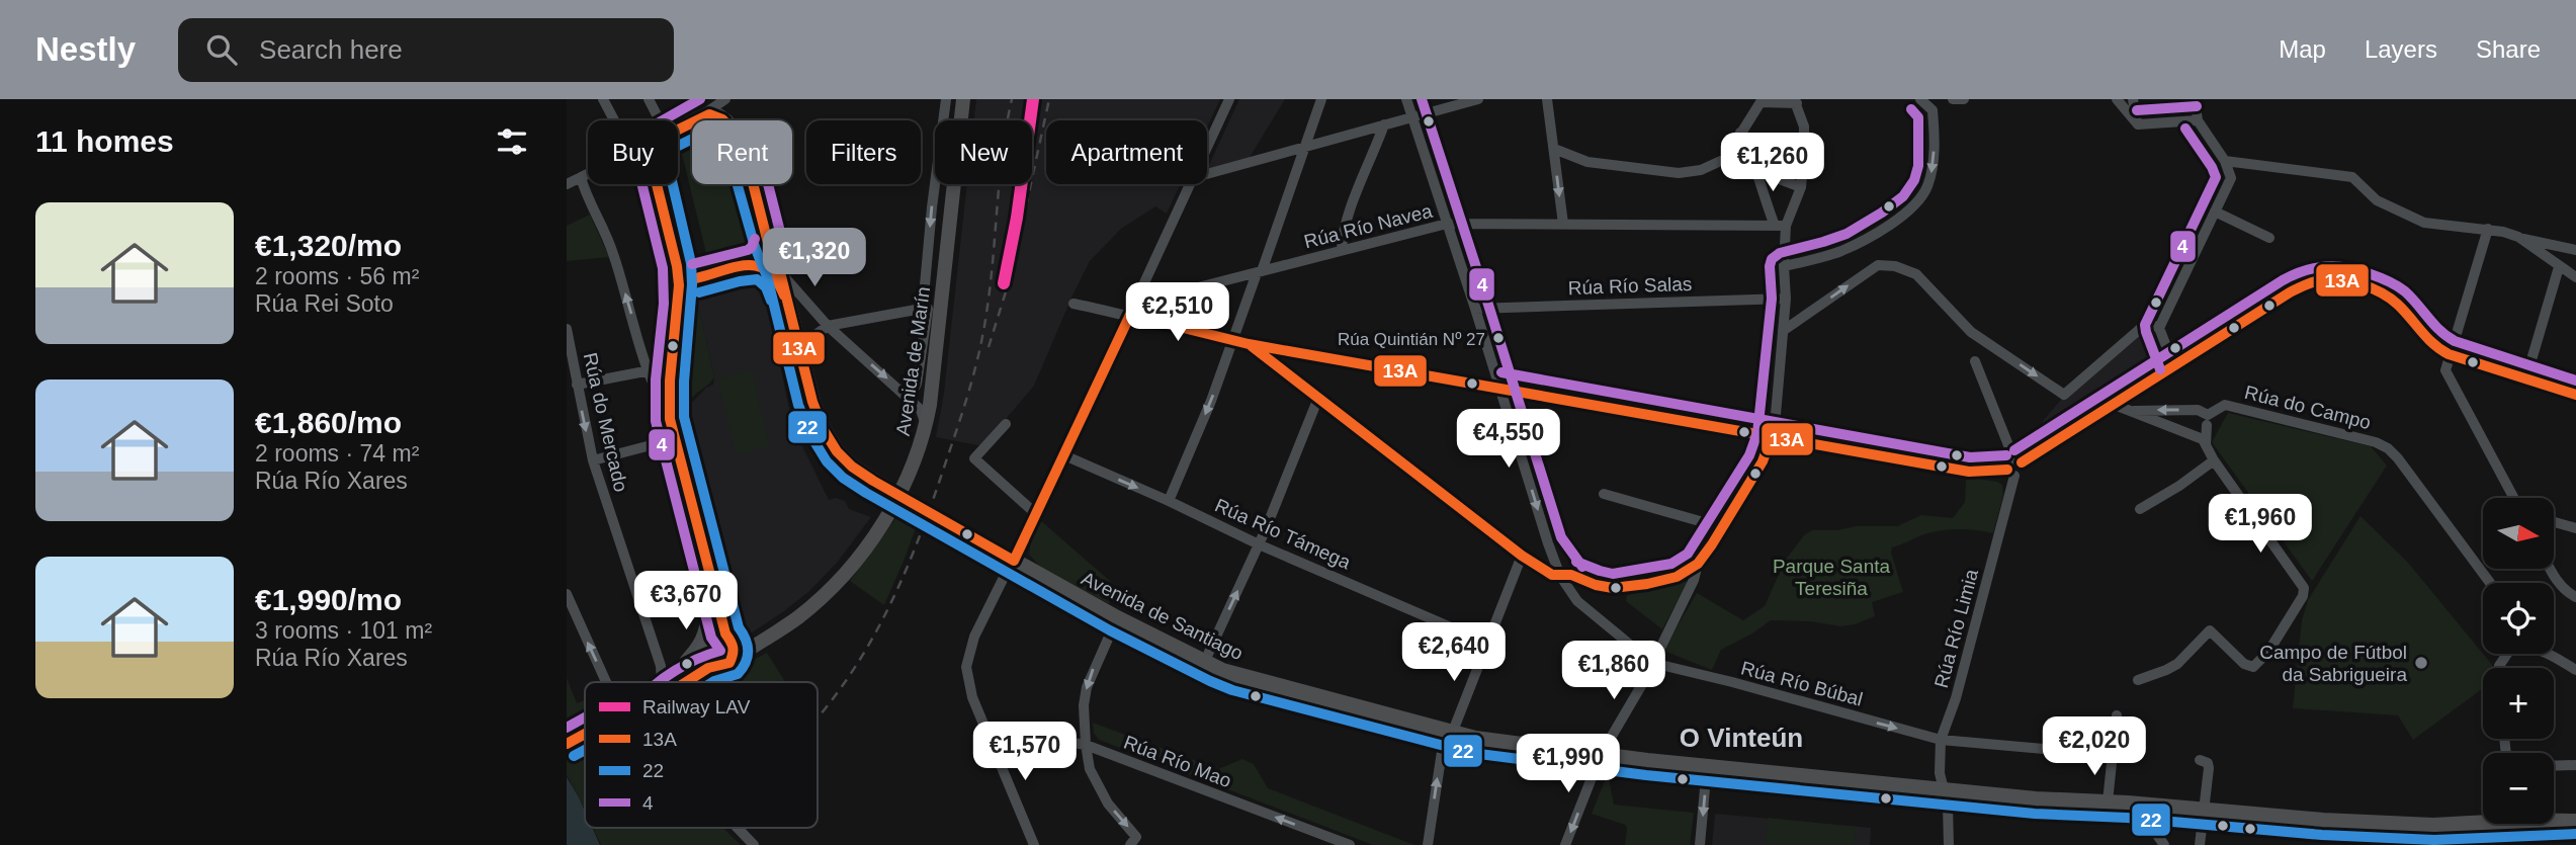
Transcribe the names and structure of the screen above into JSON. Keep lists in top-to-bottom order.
{
  "streets": {
    "highway": ["Avenida de Santiago"],
    "main road": ["Avenida de Marín"],
    "street": [
      "Rúa Río Navea",
      "Rúa Río Salas",
      "Rúa do Campo",
      "Rúa do Mercado",
      "Rúa Río Támega",
      "Rúa Río Limia",
      "Rúa Río Búbal",
      "Rúa Río Mao"
    ]
  },
  "crossings": [
    ["Avenida de Santiago", "Rúa Río Limia"],
    ["Rúa Río Limia", "Rúa Río Búbal"]
  ],
  "one_way": ["Rúa Río Búbal", "Rúa Río Mao"],
  "districts": ["O Vinteún"],
  "parks": ["Parque Santa Teresiña"],
  "places": ["Rúa Quintián Nº 27", "Campo de Fútbol da Sabrigueira"],
  "lines": [
    "rail line LAV",
    "transit line 4",
    "transit line 13A",
    "transit line 22"
  ],
  "legend": [
    "Railway LAV",
    "13A",
    "22",
    "4"
  ],
  "north": "right",
  "page": {
    "header": "Nestly",
    "search": "Search here",
    "nav": ["Map", "Layers", "Share"],
    "heading": "11 homes",
    "chip": [
      "Buy",
      "Rent",
      "Filters",
      "New",
      "Apartment"
    ],
    "price": [
      "€1,260",
      "€1,320",
      "€2,510",
      "€4,550",
      "€1,960",
      "€3,670",
      "€2,640",
      "€1,860",
      "€2,020",
      "€1,570",
      "€1,990"
    ],
    "list": [
      {
        "name": "€1,320/mo",
        "note": "2 rooms · 56 m² · Rúa Rei Soto"
      },
      {
        "name": "€1,860/mo",
        "note": "2 rooms · 74 m² · Rúa Río Xares"
      },
      {
        "name": "€1,990/mo",
        "note": "3 rooms · 101 m² · Rúa Río Xares"
      }
    ],
    "map_buttons": ["+", "−"]
  }
}
